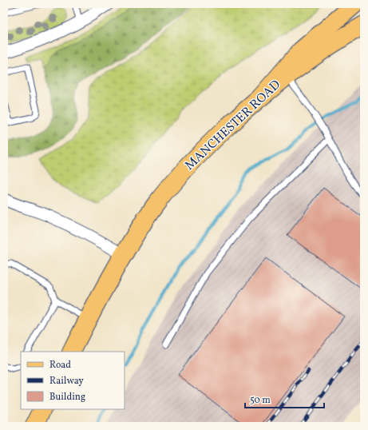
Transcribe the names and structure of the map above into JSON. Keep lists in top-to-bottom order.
{
  "streets": {
    "main road": ["MANCHESTER ROAD"]
  },
  "legend": ["Road", "Railway", "Building"],
  "scale_bar": "50 m"
}
